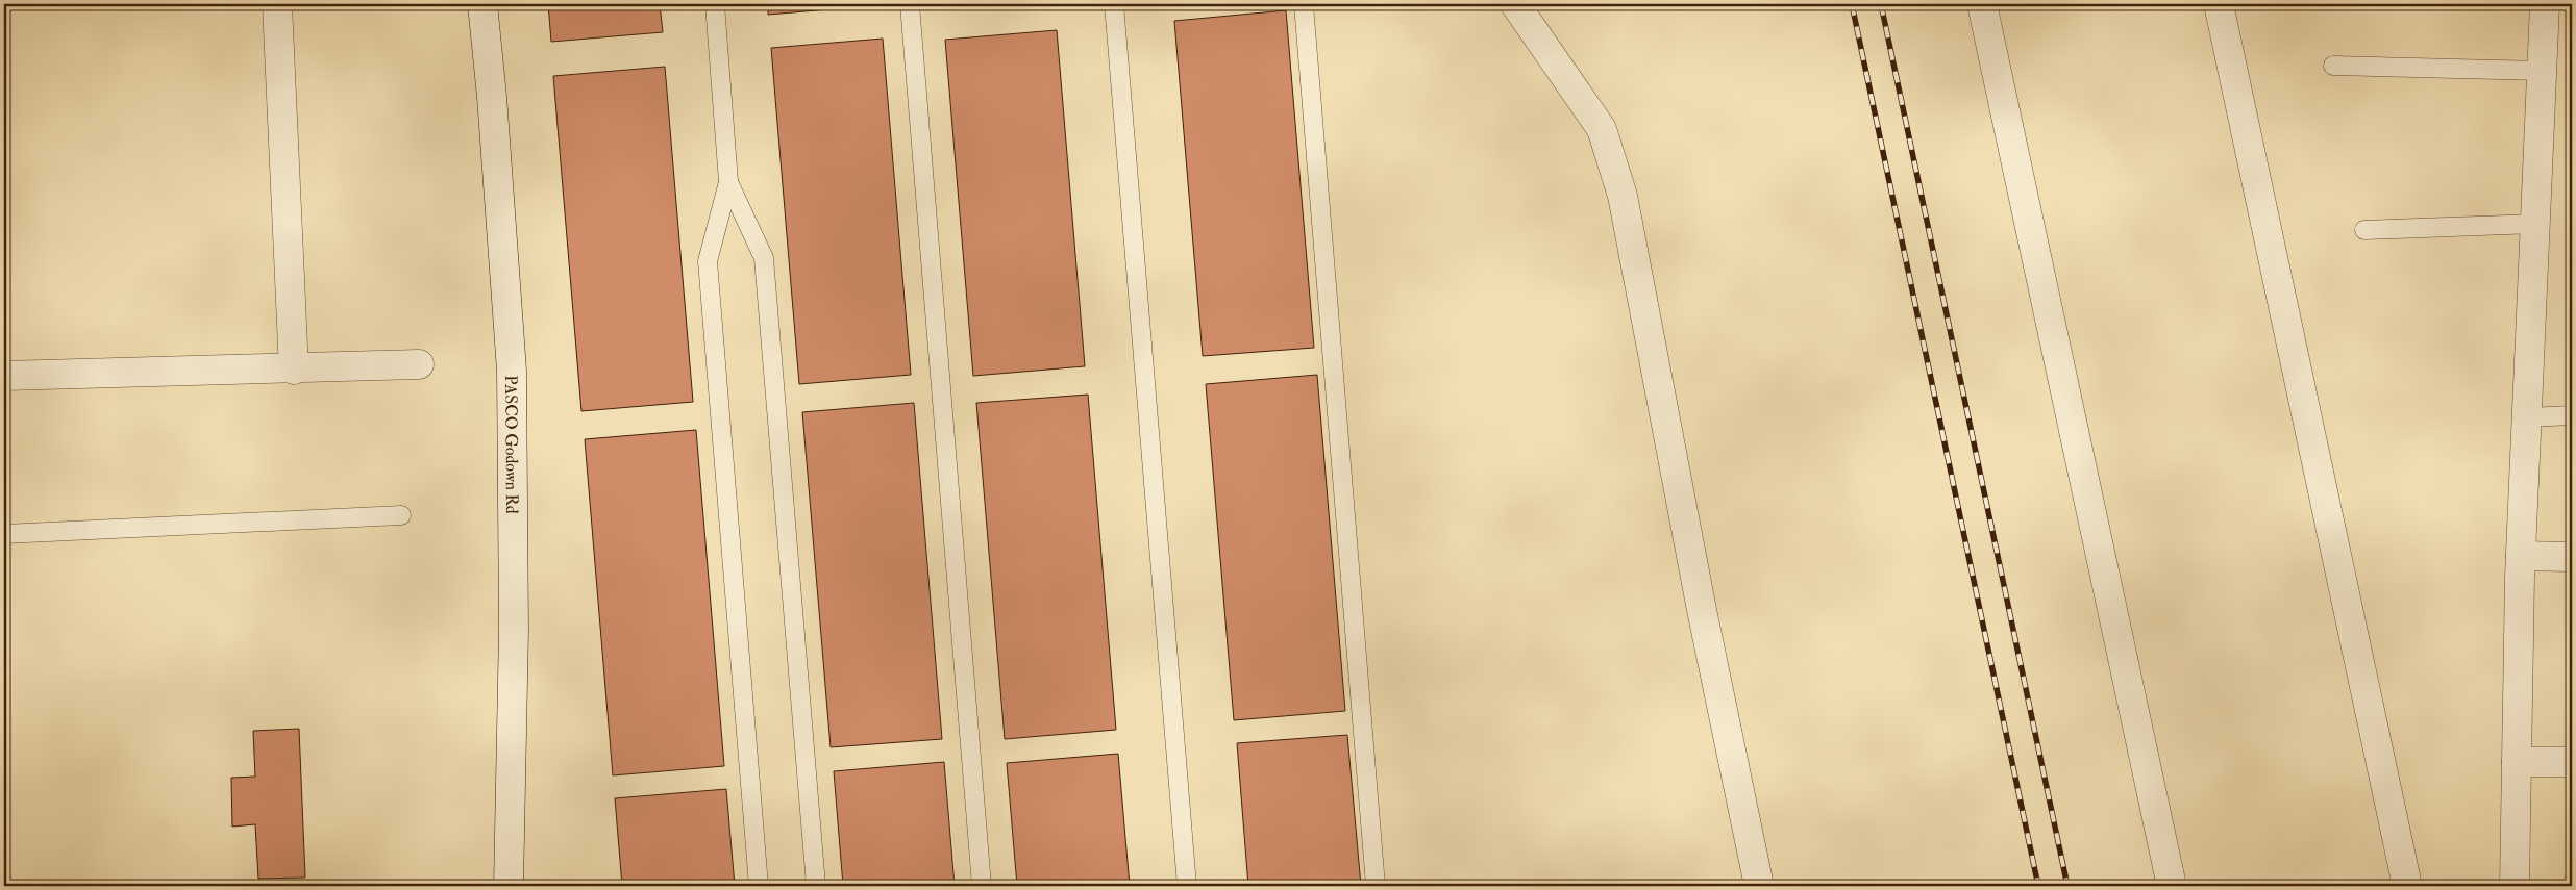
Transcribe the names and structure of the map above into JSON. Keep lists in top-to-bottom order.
{
  "streets": {
    "street": ["PASCO Godown Rd"]
  }
}
